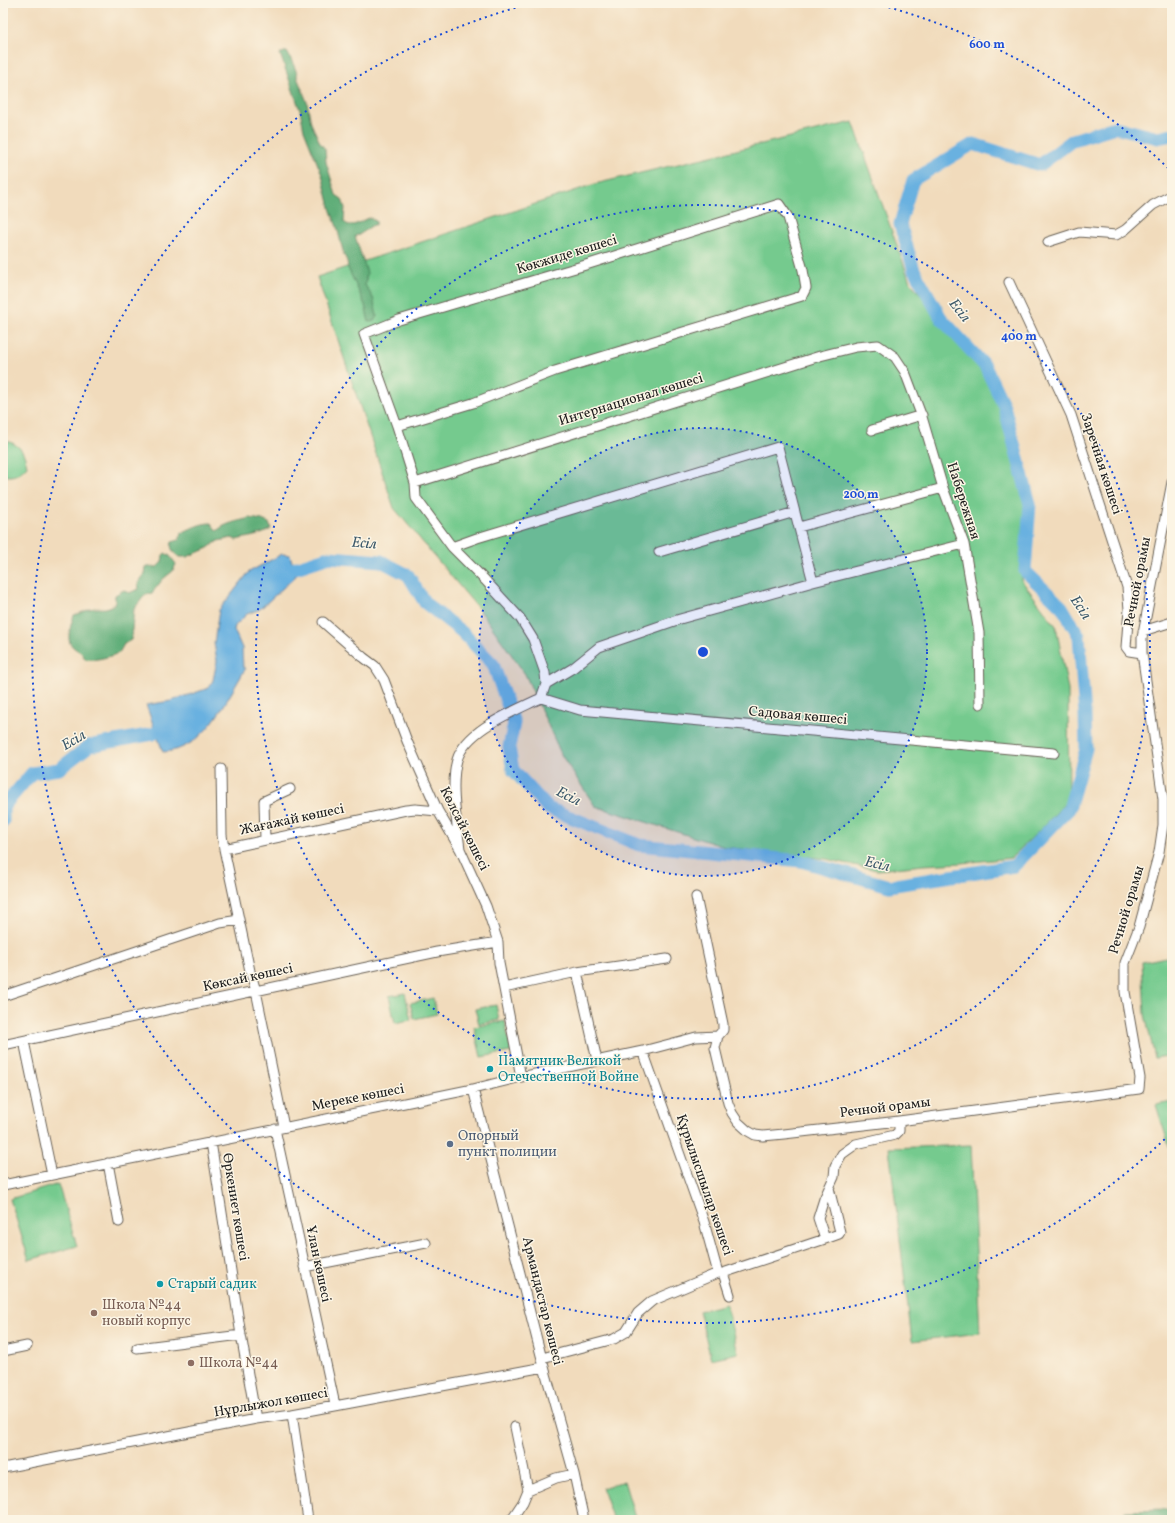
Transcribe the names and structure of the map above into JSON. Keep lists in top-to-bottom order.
{
  "streets": {
    "street": [
      "Көкжиде көшесі",
      "Интернационал көшесі",
      "Заречная көшесі",
      "Набережная",
      "Речной орамы",
      "Садовая көшесі",
      "Жағажай көшесі",
      "Көлсай көшесі",
      "Көксай көшесі",
      "Мереке көшесі",
      "Құрылысшылар көшесі",
      "Өркениет көшесі",
      "Ұлан көшесі",
      "Армандастар көшесі",
      "Нұрлыжол көшесі"
    ]
  },
  "crossings": [
    ["Интернационал көшесі", "Набережная"],
    ["Заречная көшесі", "Речной орамы"],
    ["Речной орамы", "Мереке көшесі"],
    ["Жағажай көшесі", "Көлсай көшесі"],
    ["Жағажай көшесі", "Көксай көшесі"],
    ["Көлсай көшесі", "Көксай көшесі"],
    ["Көлсай көшесі", "Мереке көшесі"],
    ["Мереке көшесі", "Құрылысшылар көшесі"],
    ["Мереке көшесі", "Өркениет көшесі"],
    ["Мереке көшесі", "Ұлан көшесі"],
    ["Мереке көшесі", "Армандастар көшесі"],
    ["Құрылысшылар көшесі", "Армандастар көшесі"],
    ["Құрылысшылар көшесі", "Нұрлыжол көшесі"],
    ["Өркениет көшесі", "Нұрлыжол көшесі"],
    ["Ұлан көшесі", "Нұрлыжол көшесі"],
    ["Армандастар көшесі", "Нұрлыжол көшесі"]
  ],
  "water": ["Есіл"],
  "places": [
    "Памятник Великой Отечественной Войне",
    "Опорный пункт полиции",
    "Старый садик",
    "Школа №44 новый корпус",
    "Школа №44"
  ],
  "rings": ["600 m", "400 m", "200 m"]
}
